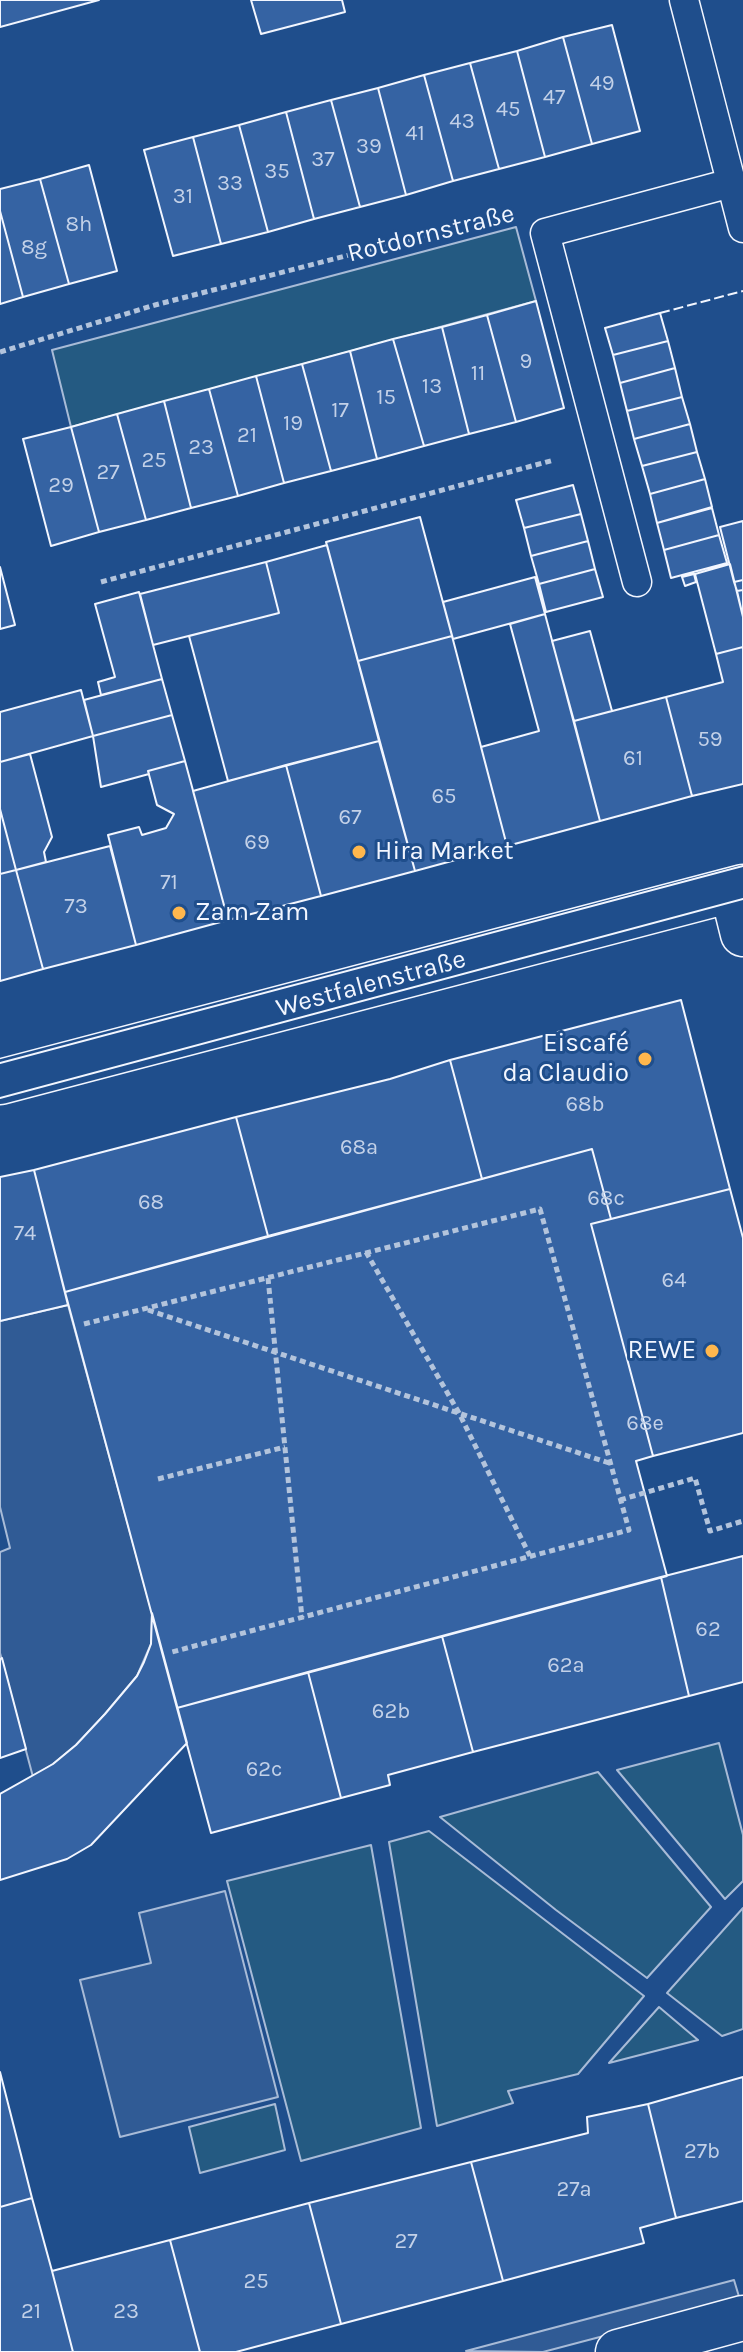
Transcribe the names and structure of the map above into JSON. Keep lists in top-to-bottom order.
{
  "streets": {
    "street": ["Westfalenstraße"],
    "lane": ["Rotdornstraße"]
  },
  "places": [
    "Hira Market",
    "Zam Zam",
    "Eiscafé da Claudio",
    "REWE"
  ],
  "house_numbers": [
    "49",
    "47",
    "45",
    "43",
    "41",
    "39",
    "37",
    "35",
    "33",
    "31",
    "8h",
    "8g",
    "9",
    "11",
    "13",
    "15",
    "17",
    "19",
    "21",
    "23",
    "25",
    "27",
    "29",
    "59",
    "61",
    "65",
    "67",
    "69",
    "71",
    "73",
    "68b",
    "68a",
    "68c",
    "68",
    "74",
    "64",
    "68e",
    "62",
    "62a",
    "62b",
    "62c",
    "27b",
    "27a",
    "27",
    "25",
    "21",
    "23"
  ]
}
